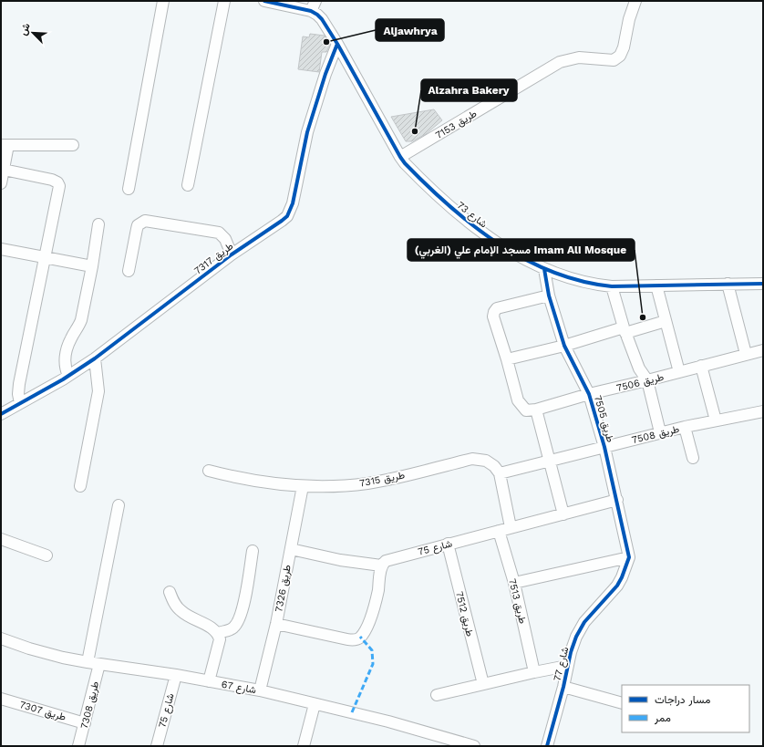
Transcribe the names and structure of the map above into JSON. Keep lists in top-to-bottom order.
{
  "streets": {
    "street": [
      "طريق 7153",
      "شارع 73",
      "طريق 7317",
      "طريق 7506",
      "طريق 7505",
      "طريق 7508",
      "طريق 7315",
      "شارع 75",
      "طريق 7326",
      "طريق 7513",
      "طريق 7512",
      "شارع 77",
      "شارع 67",
      "طريق 7308",
      "طريق 7307"
    ]
  },
  "crossings": [
    ["طريق 7153", "شارع 73"],
    ["شارع 73", "طريق 7317"],
    ["شارع 73", "طريق 7505"],
    ["طريق 7506", "طريق 7505"],
    ["طريق 7505", "طريق 7508"],
    ["طريق 7505", "شارع 75"],
    ["طريق 7505", "شارع 77"],
    ["طريق 7315", "طريق 7326"],
    ["شارع 75", "طريق 7513"],
    ["شارع 75", "طريق 7512"],
    ["شارع 75", "شارع 67"],
    ["طريق 7326", "شارع 67"],
    ["شارع 67", "طريق 7308"],
    ["طريق 7308", "طريق 7307"]
  ],
  "places": ["Aljawhrya", "Alzahra Bakery", "مسجد الإمام علي (الغربي) Imam Ali Mosque"],
  "legend": ["مسار دراجات", "ممر"],
  "north": "top left"
}
